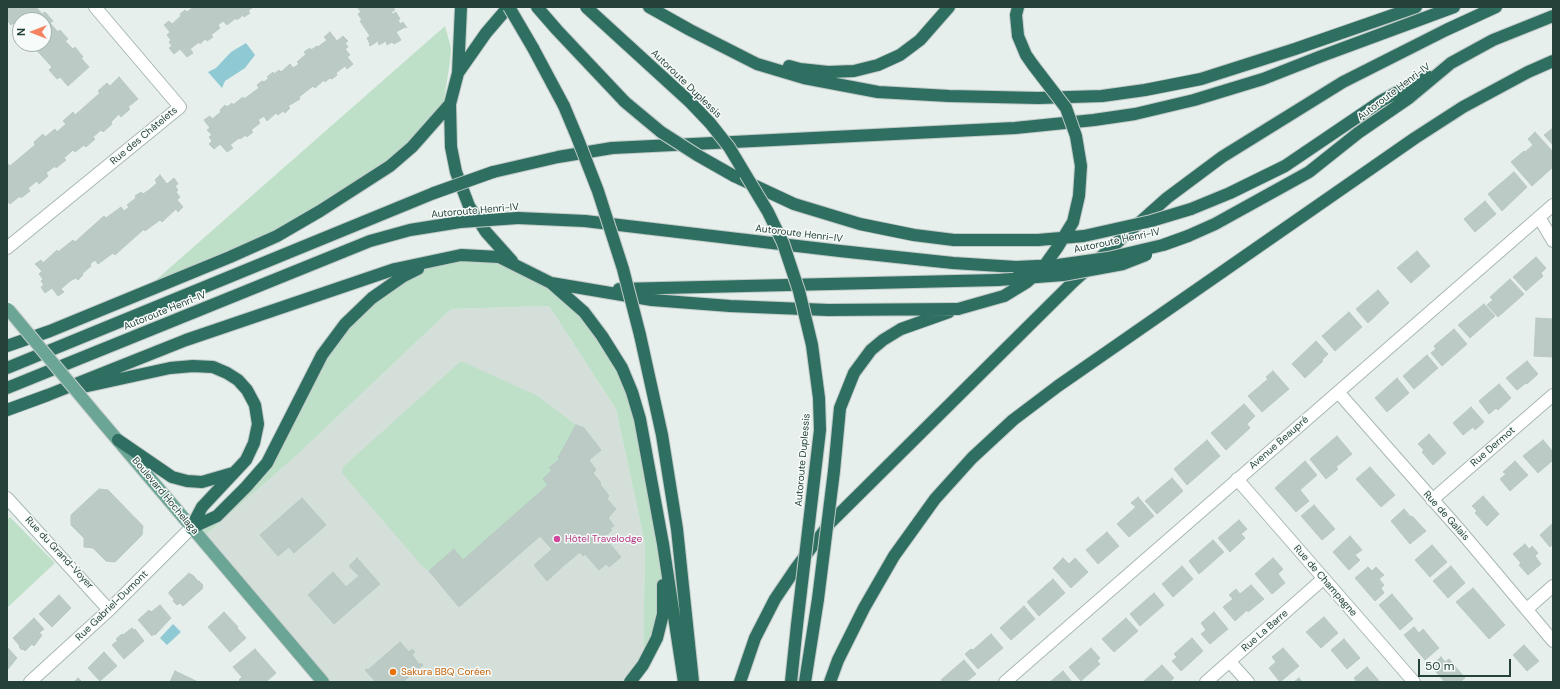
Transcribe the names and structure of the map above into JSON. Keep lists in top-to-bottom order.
{
  "streets": {
    "highway": ["Autoroute Duplessis", "Autoroute Henri-IV"],
    "main road": ["Boulevard Hochelaga"],
    "street": [
      "Rue des Châtelets",
      "Avenue Beaupré",
      "Rue Dermot",
      "Rue de Galais",
      "Rue du Grand-Voyer",
      "Rue de Champagne",
      "Rue Gabriel-Dumont",
      "Rue La Barre"
    ]
  },
  "crossings": [
    ["Avenue Beaupré", "Rue de Galais"],
    ["Avenue Beaupré", "Rue de Champagne"],
    ["Rue Dermot", "Rue de Galais"],
    ["Boulevard Hochelaga", "Rue Gabriel-Dumont"],
    ["Rue du Grand-Voyer", "Rue Gabriel-Dumont"],
    ["Rue de Champagne", "Rue La Barre"]
  ],
  "places": ["Hôtel Travelodge", "Sakura BBQ Coréen"],
  "scale_bar": "50 m",
  "north": "left"
}
